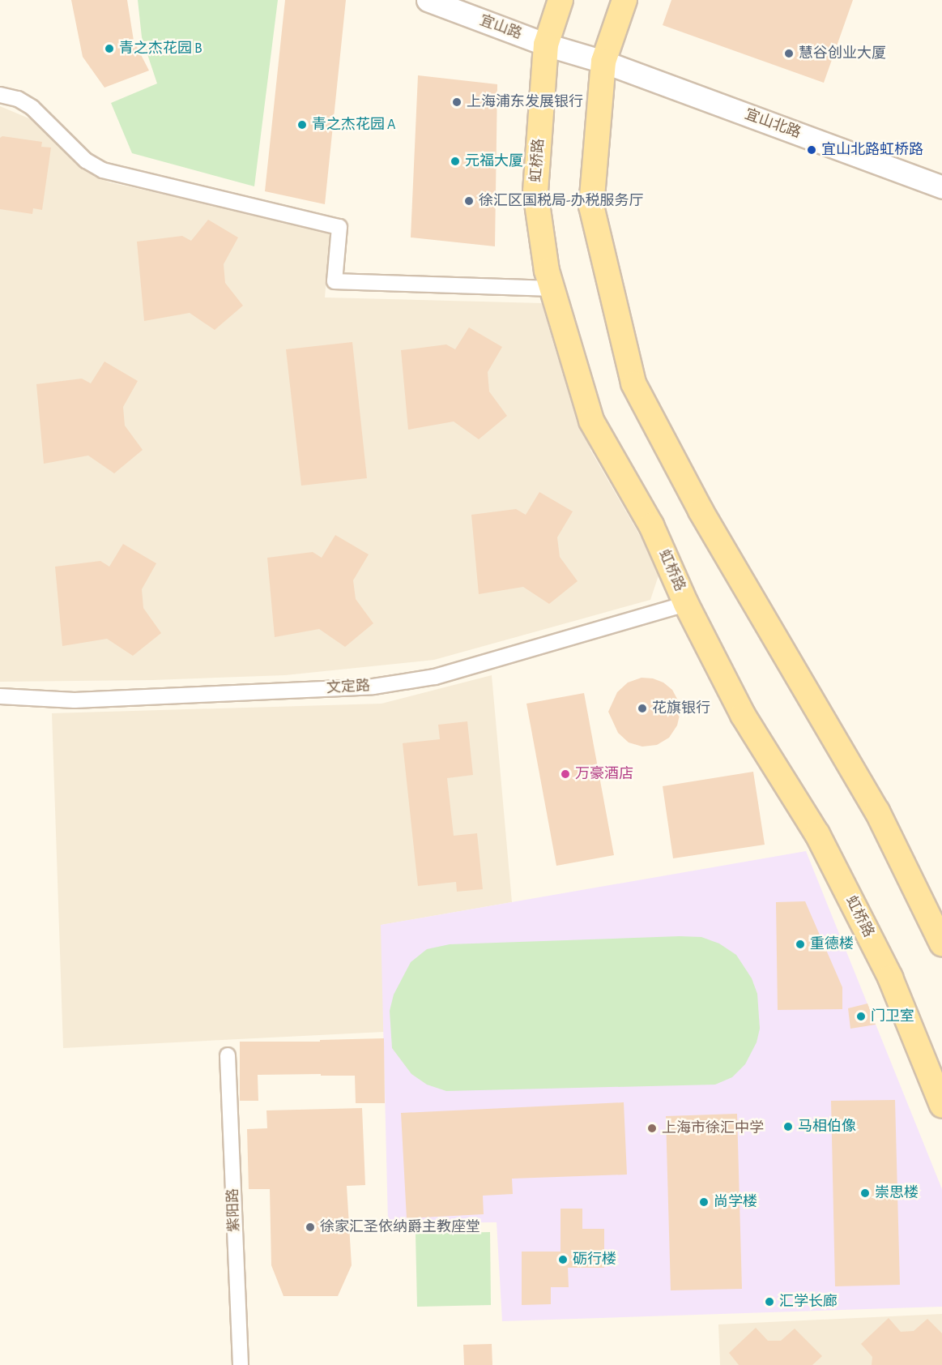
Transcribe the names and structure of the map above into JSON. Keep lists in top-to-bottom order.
{
  "streets": {
    "main road": ["虹桥路"],
    "street": [
      "宜山路",
      "宜山北路",
      "文定路",
      "紫阳路"
    ]
  },
  "crossings": [
    ["宜山路", "宜山北路"],
    ["宜山路", "虹桥路"],
    ["虹桥路", "文定路"]
  ],
  "places": [
    "青之杰花园 B",
    "慧谷创业大厦",
    "上海浦东发展银行",
    "青之杰花园 A",
    "宜山北路虹桥路",
    "元福大厦",
    "徐汇区国税局-办税服务厅",
    "花旗银行",
    "万豪酒店",
    "重德楼",
    "门卫室",
    "马相伯像",
    "上海市徐汇中学",
    "崇思楼",
    "尚学楼",
    "徐家汇圣依纳爵主教座堂",
    "砺行楼",
    "汇学长廊"
  ]
}
